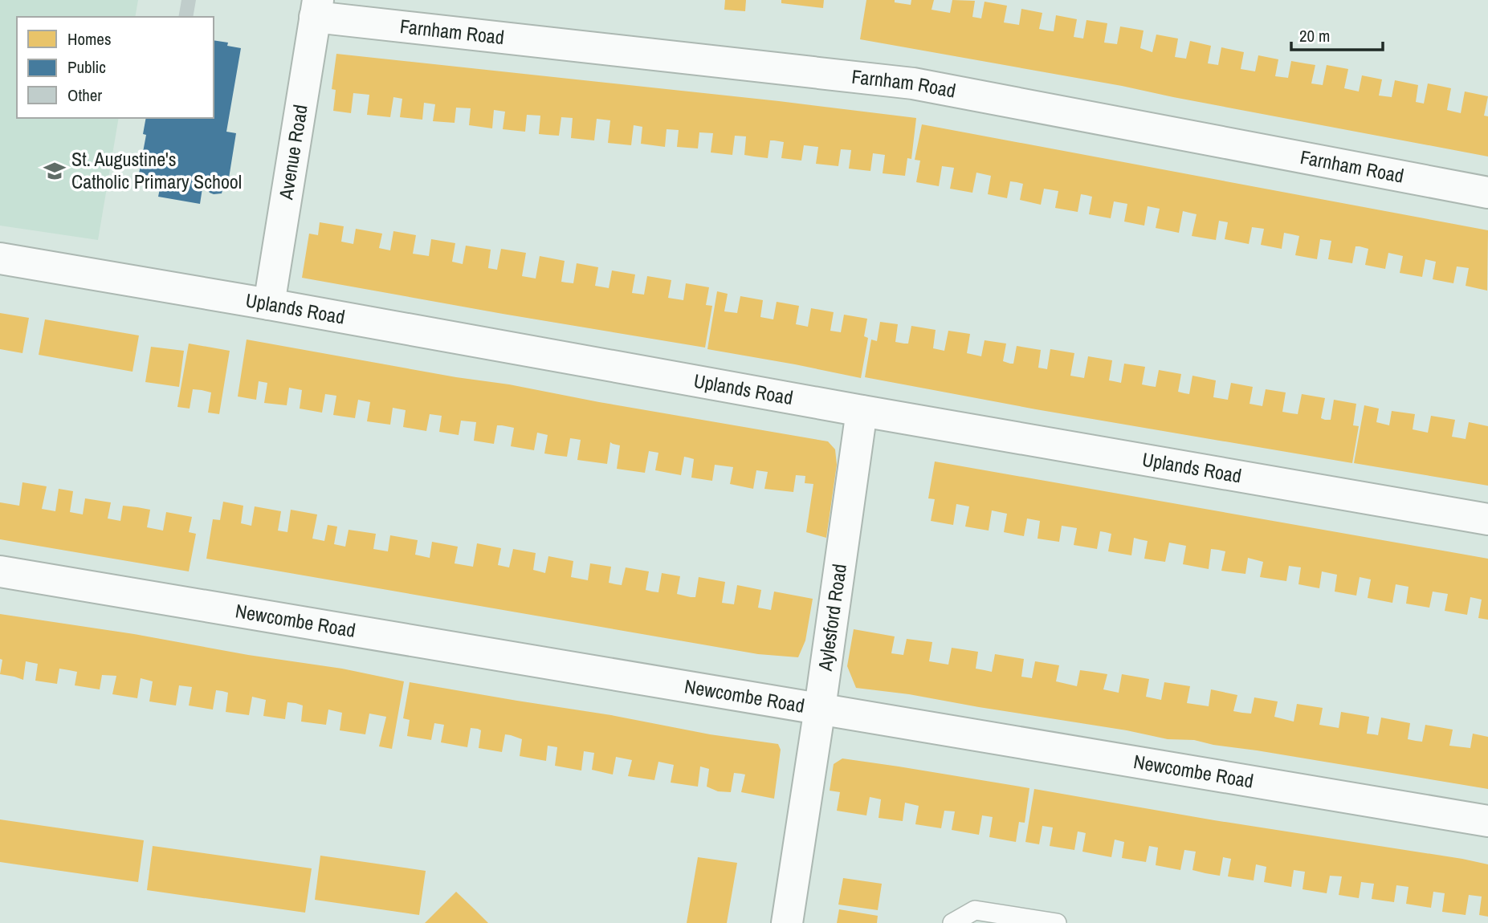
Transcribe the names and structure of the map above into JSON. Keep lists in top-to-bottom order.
{
  "streets": {
    "street": [
      "Farnham Road",
      "Avenue Road",
      "Uplands Road",
      "Aylesford Road",
      "Newcombe Road"
    ]
  },
  "crossings": [
    ["Farnham Road", "Avenue Road"],
    ["Avenue Road", "Uplands Road"],
    ["Uplands Road", "Aylesford Road"],
    ["Aylesford Road", "Newcombe Road"]
  ],
  "places": {
    "school or university": ["St. Augustine's Catholic Primary School"]
  },
  "legend": ["Homes", "Public", "Other"],
  "scale_bar": "20 m"
}
